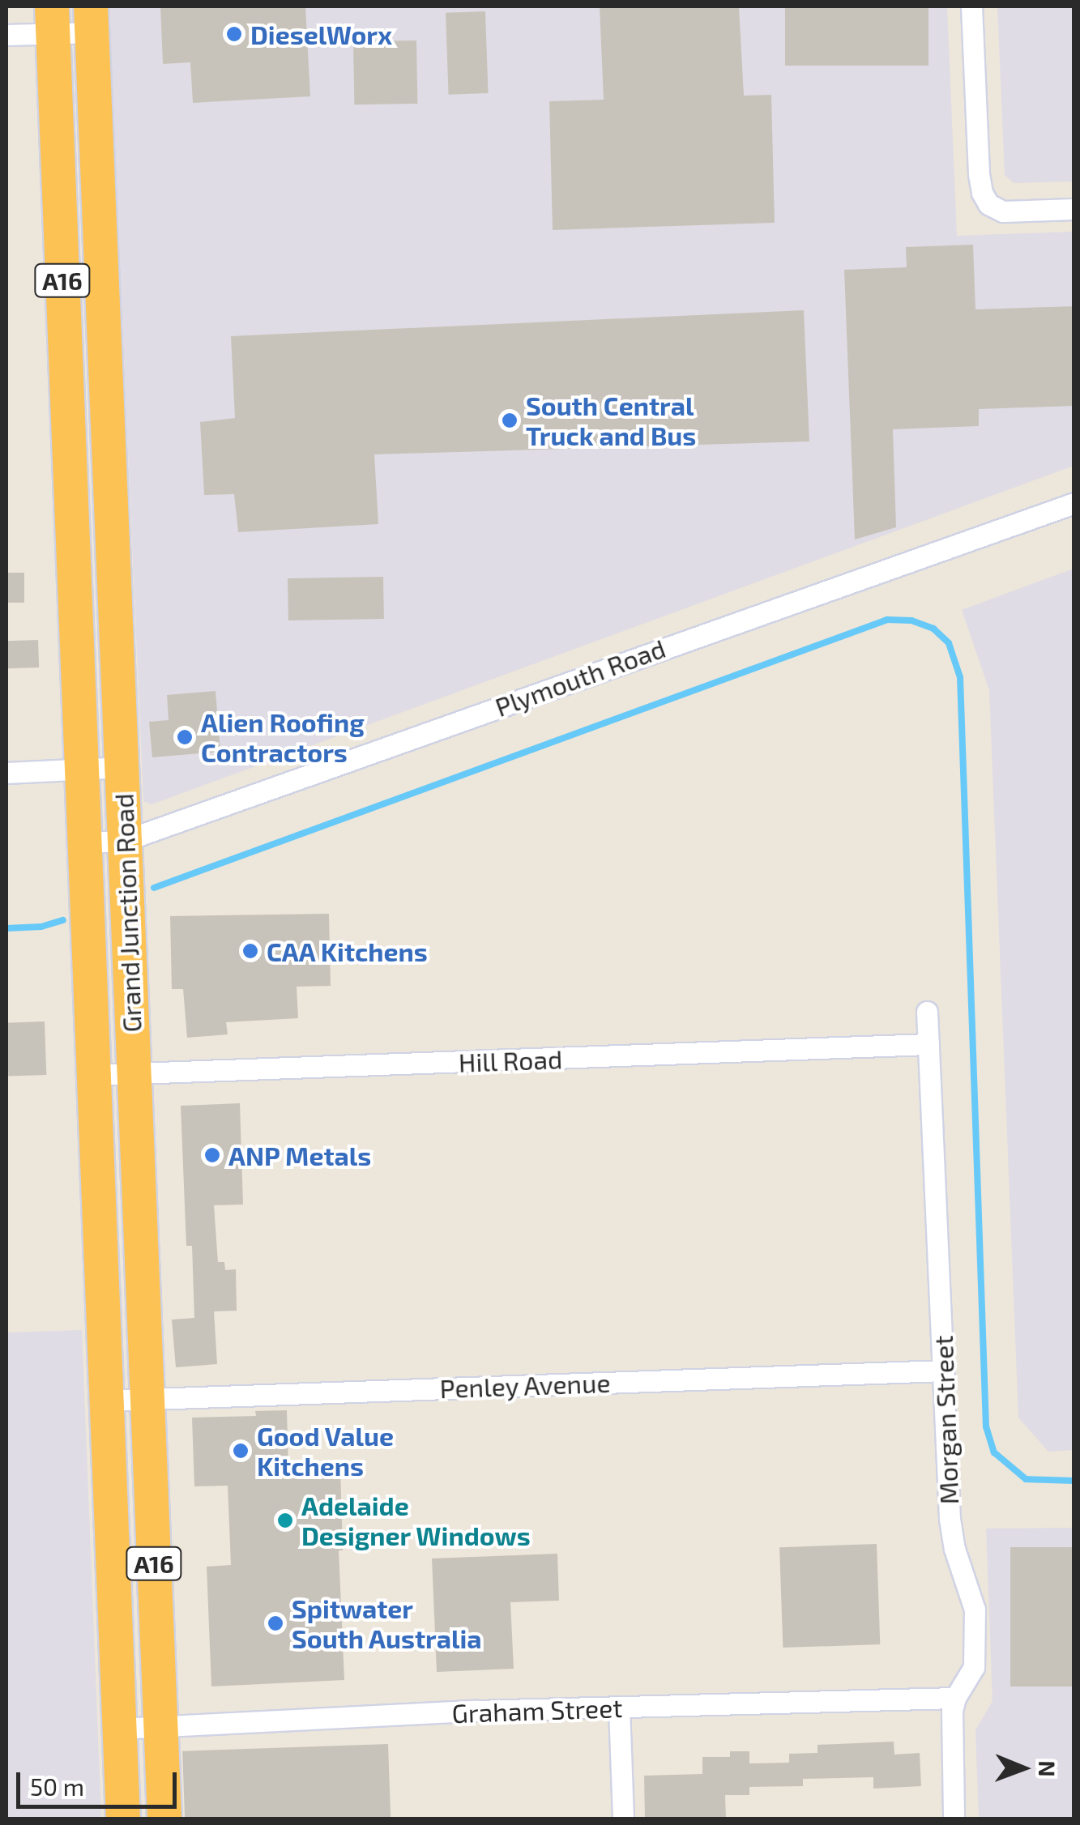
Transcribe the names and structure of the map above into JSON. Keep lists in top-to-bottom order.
{
  "streets": {
    "highway": ["A16", "Grand Junction Road"],
    "street": [
      "Plymouth Road",
      "Hill Road",
      "Penley Avenue",
      "Morgan Street",
      "Graham Street"
    ]
  },
  "crossings": [
    ["Plymouth Road", "Grand Junction Road"],
    ["Grand Junction Road", "Hill Road"],
    ["Grand Junction Road", "Penley Avenue"],
    ["Grand Junction Road", "Graham Street"],
    ["Hill Road", "Morgan Street"],
    ["Penley Avenue", "Morgan Street"],
    ["Morgan Street", "Graham Street"]
  ],
  "places": [
    "DieselWorx",
    "South Central Truck and Bus",
    "Alien Roofing Contractors",
    "CAA Kitchens",
    "ANP Metals",
    "Good Value Kitchens",
    "Adelaide Designer Windows",
    "Spitwater South Australia"
  ],
  "scale_bar": "50 m",
  "north": "right"
}
